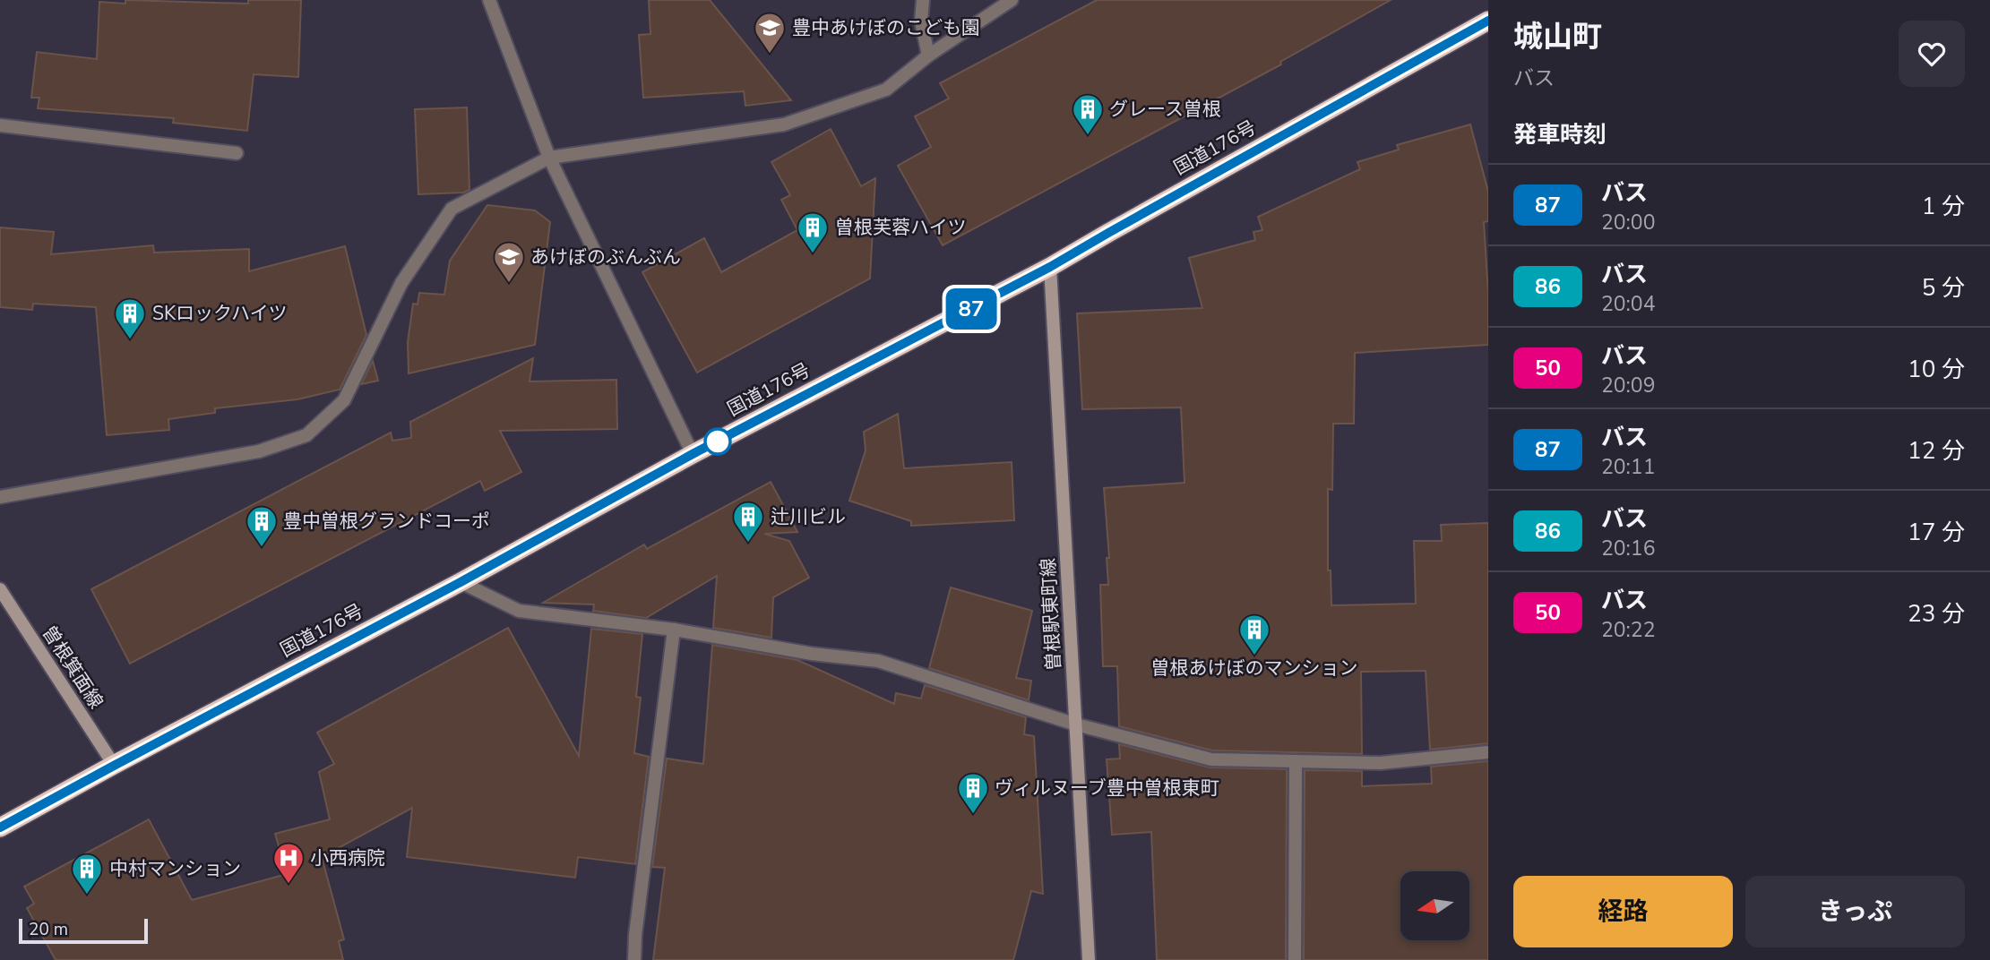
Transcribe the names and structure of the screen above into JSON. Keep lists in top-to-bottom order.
{
  "streets": {
    "highway": ["国道176号"],
    "street": ["曽根駅東町線", "曽根箕面線"]
  },
  "crossings": [
    ["国道176号", "曽根駅東町線"],
    ["国道176号", "曽根箕面線"]
  ],
  "places": {
    "school or university": ["豊中あけぼのこども園", "あけぼのぶんぶん"],
    "building": [
      "グレース曽根",
      "曽根芙蓉ハイツ",
      "SKロックハイツ",
      "辻川ビル",
      "豊中曽根グランドコーポ",
      "曽根あけぼのマンション",
      "ヴィルヌーブ豊中曽根東町",
      "中村マンション"
    ],
    "hospital": ["小西病院"]
  },
  "lines": ["bus line 87"],
  "scale_bar": "20 m",
  "north": "left",
  "page": {
    "on_map": "87",
    "heading": [
      ["城山町", "バス"],
      "発車時刻"
    ],
    "list": [
      {
        "mark": "87",
        "name": "バス",
        "note": "20:00",
        "value": "1 分"
      },
      {
        "mark": "86",
        "name": "バス",
        "note": "20:04",
        "value": "5 分"
      },
      {
        "mark": "50",
        "name": "バス",
        "note": "20:09",
        "value": "10 分"
      },
      {
        "mark": "87",
        "name": "バス",
        "note": "20:11",
        "value": "12 分"
      },
      {
        "mark": "86",
        "name": "バス",
        "note": "20:16",
        "value": "17 分"
      },
      {
        "mark": "50",
        "name": "バス",
        "note": "20:22",
        "value": "23 分"
      }
    ],
    "buttons": ["経路", "きっぷ"],
    "scale": "20 m"
  }
}
